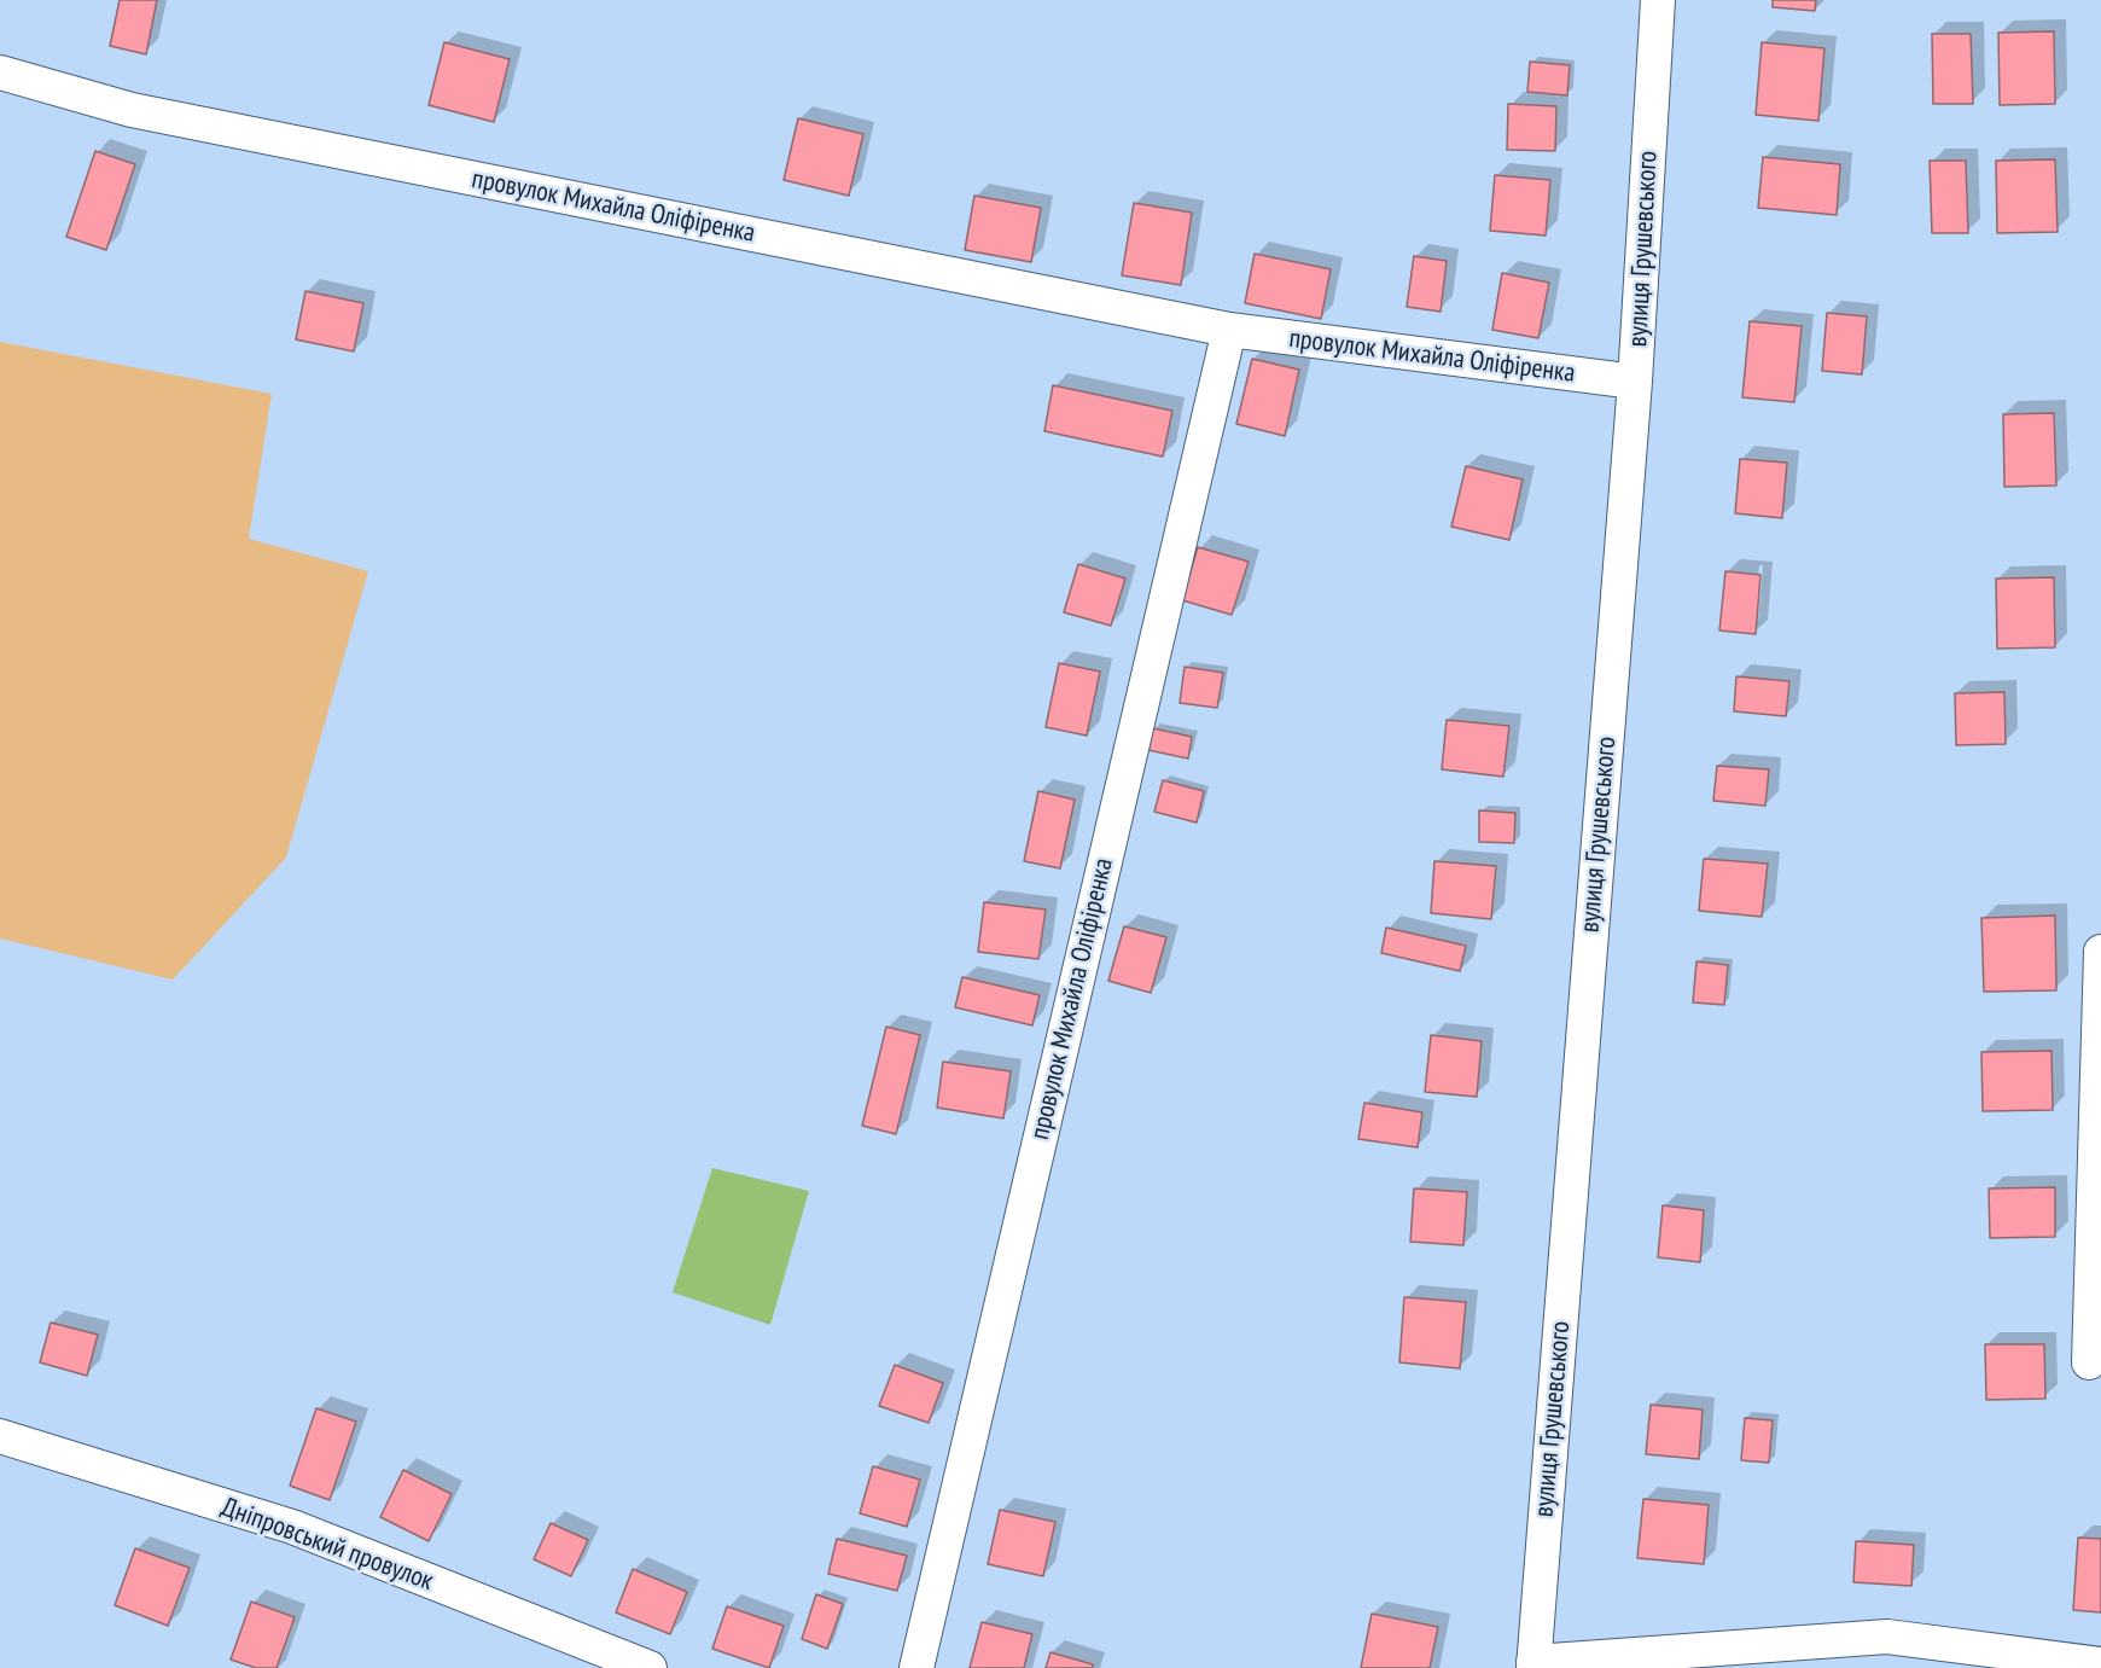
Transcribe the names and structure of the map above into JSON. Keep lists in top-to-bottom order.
{
  "streets": {
    "street": ["провулок Михайла Оліфіренка", "вулиця Грушевського", "Дніпровський провулок"]
  },
  "crossings": [
    ["провулок Михайла Оліфіренка", "вулиця Грушевського"]
  ]
}
